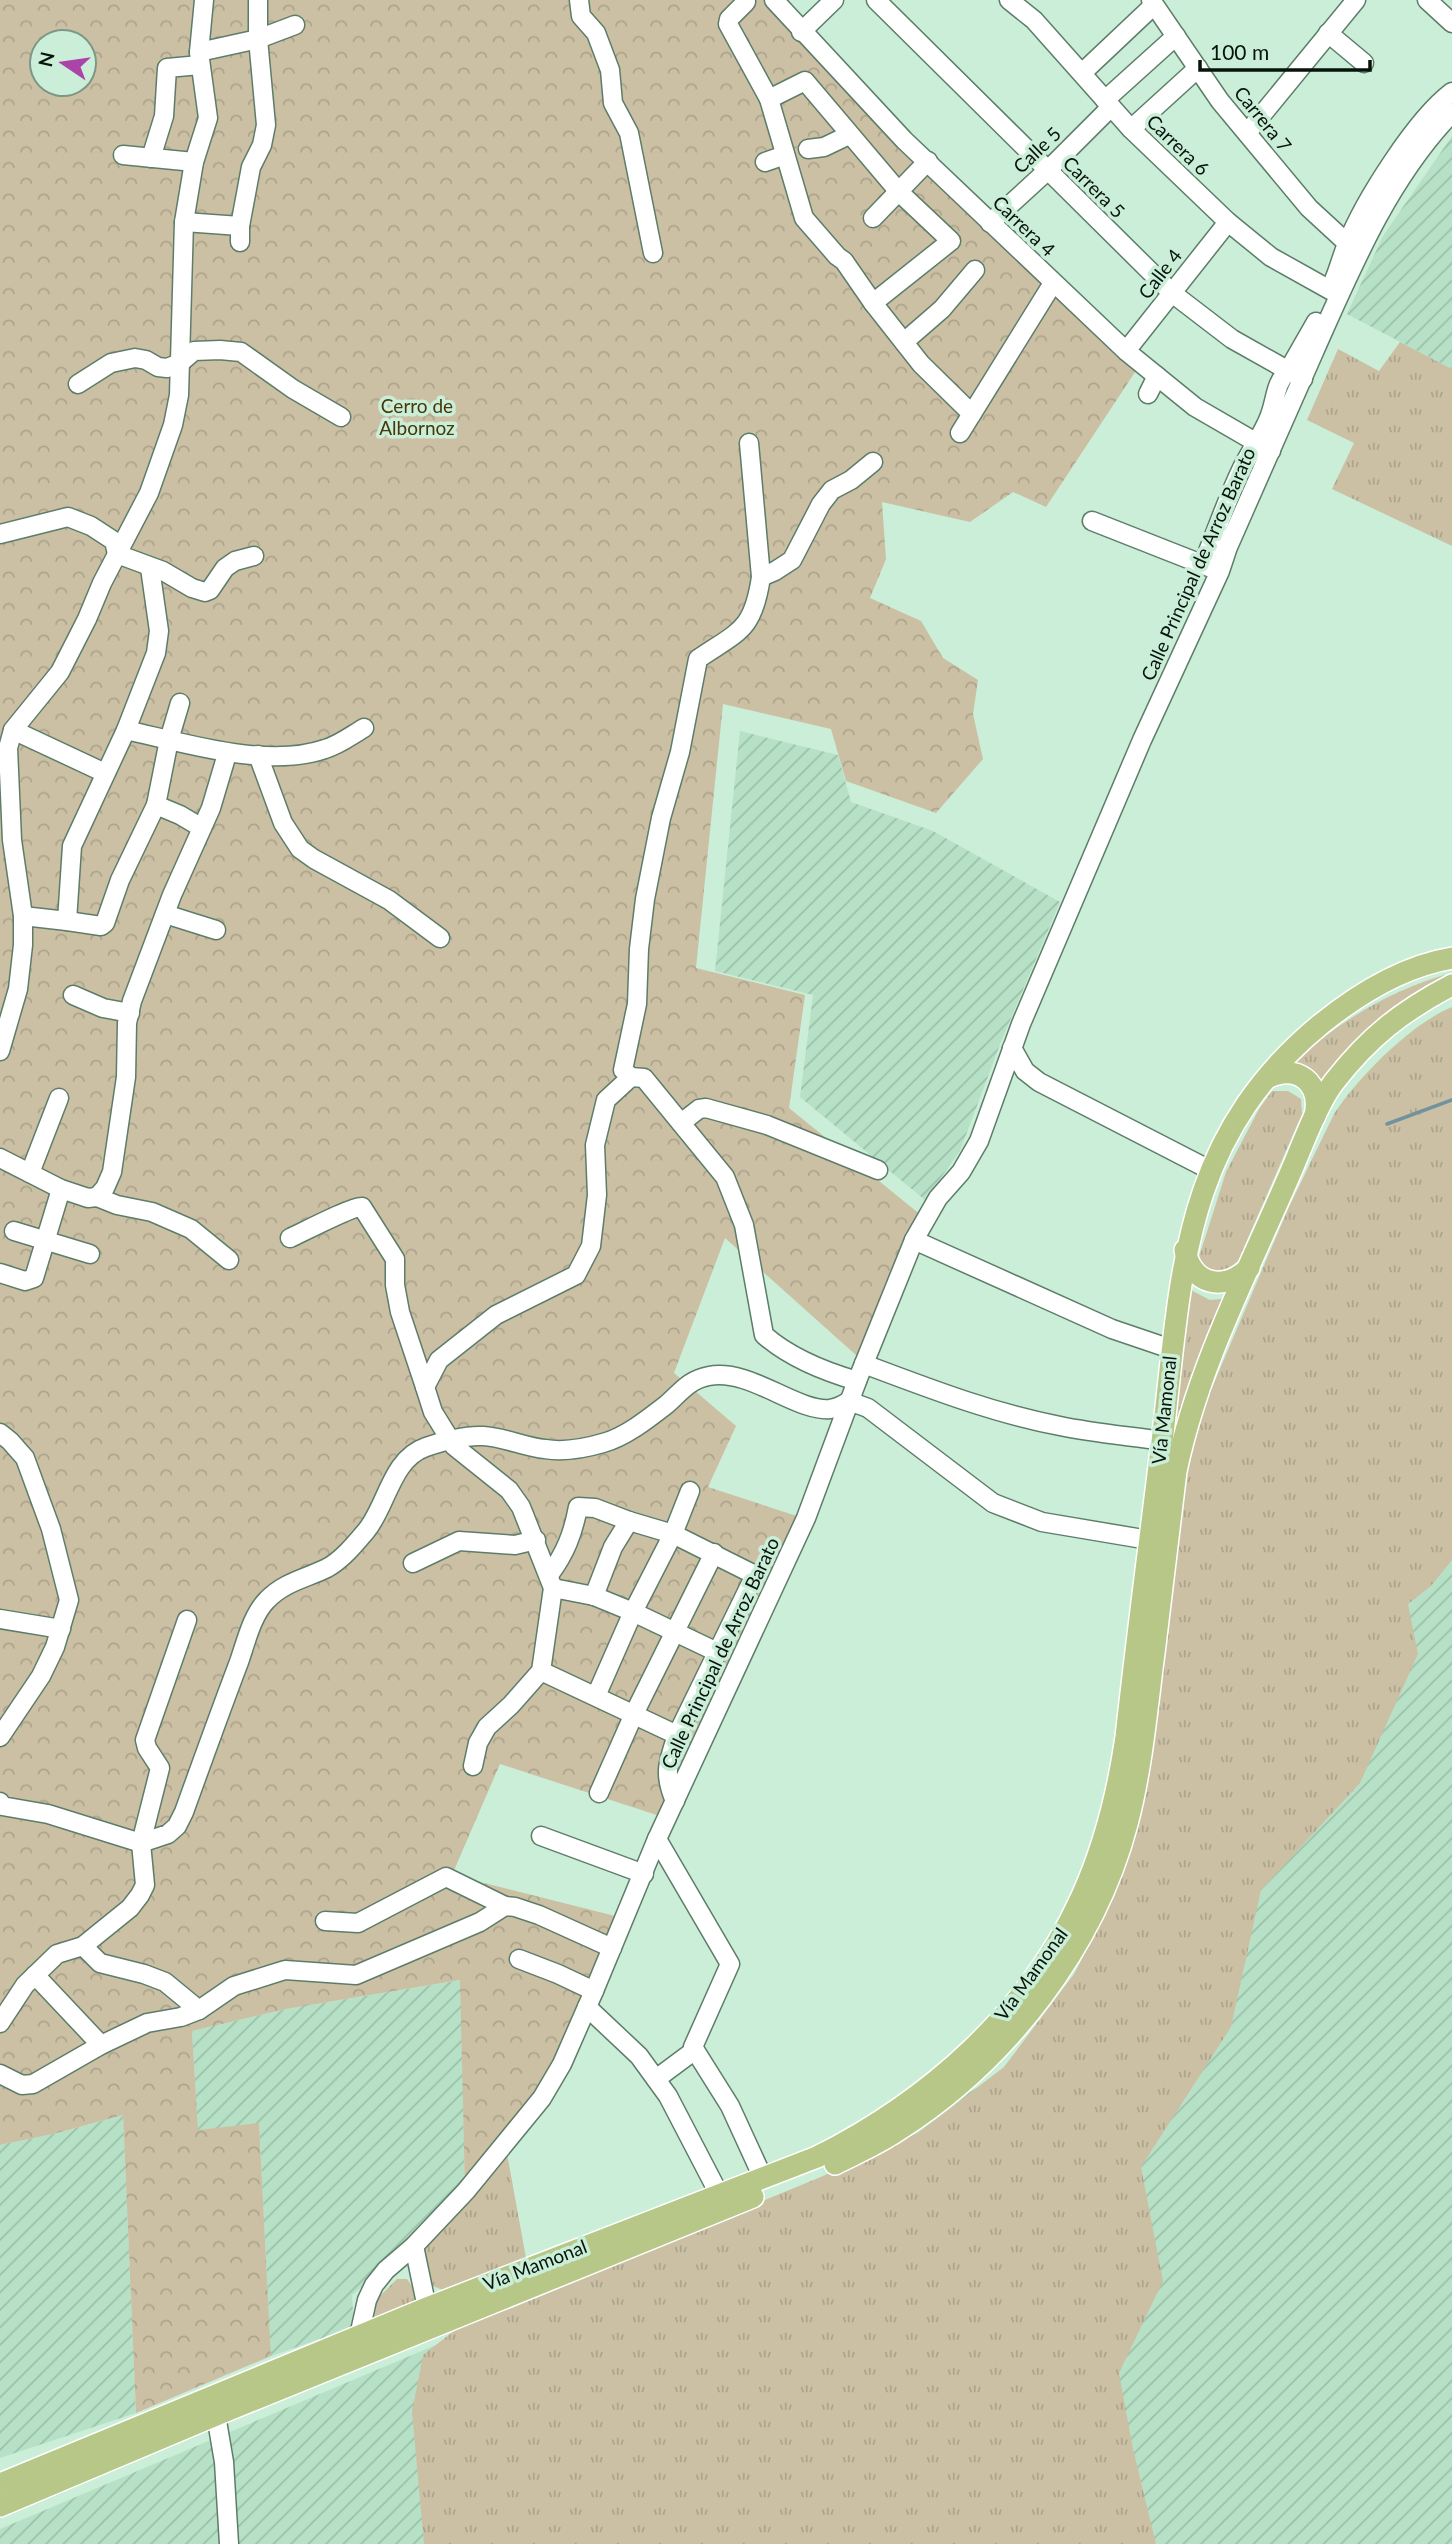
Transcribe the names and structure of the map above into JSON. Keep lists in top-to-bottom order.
{
  "streets": {
    "main road": ["Vía Mamonal"],
    "street": [
      "Carrera 7",
      "Carrera 6",
      "Calle 5",
      "Carrera 5",
      "Carrera 4",
      "Calle 4",
      "Calle Principal de Arroz Barato"
    ]
  },
  "crossings": [
    ["Carrera 7", "Calle 5"],
    ["Carrera 7", "Calle Principal de Arroz Barato"],
    ["Carrera 6", "Calle 5"],
    ["Carrera 6", "Calle 4"],
    ["Carrera 6", "Calle Principal de Arroz Barato"],
    ["Calle 5", "Carrera 5"],
    ["Calle 5", "Carrera 4"],
    ["Carrera 5", "Calle 4"],
    ["Carrera 5", "Calle Principal de Arroz Barato"],
    ["Carrera 4", "Calle 4"],
    ["Carrera 4", "Calle Principal de Arroz Barato"],
    ["Calle Principal de Arroz Barato", "Vía Mamonal"]
  ],
  "parks": ["Cerro de Albornoz"],
  "scale_bar": "100 m",
  "north": "left"
}
